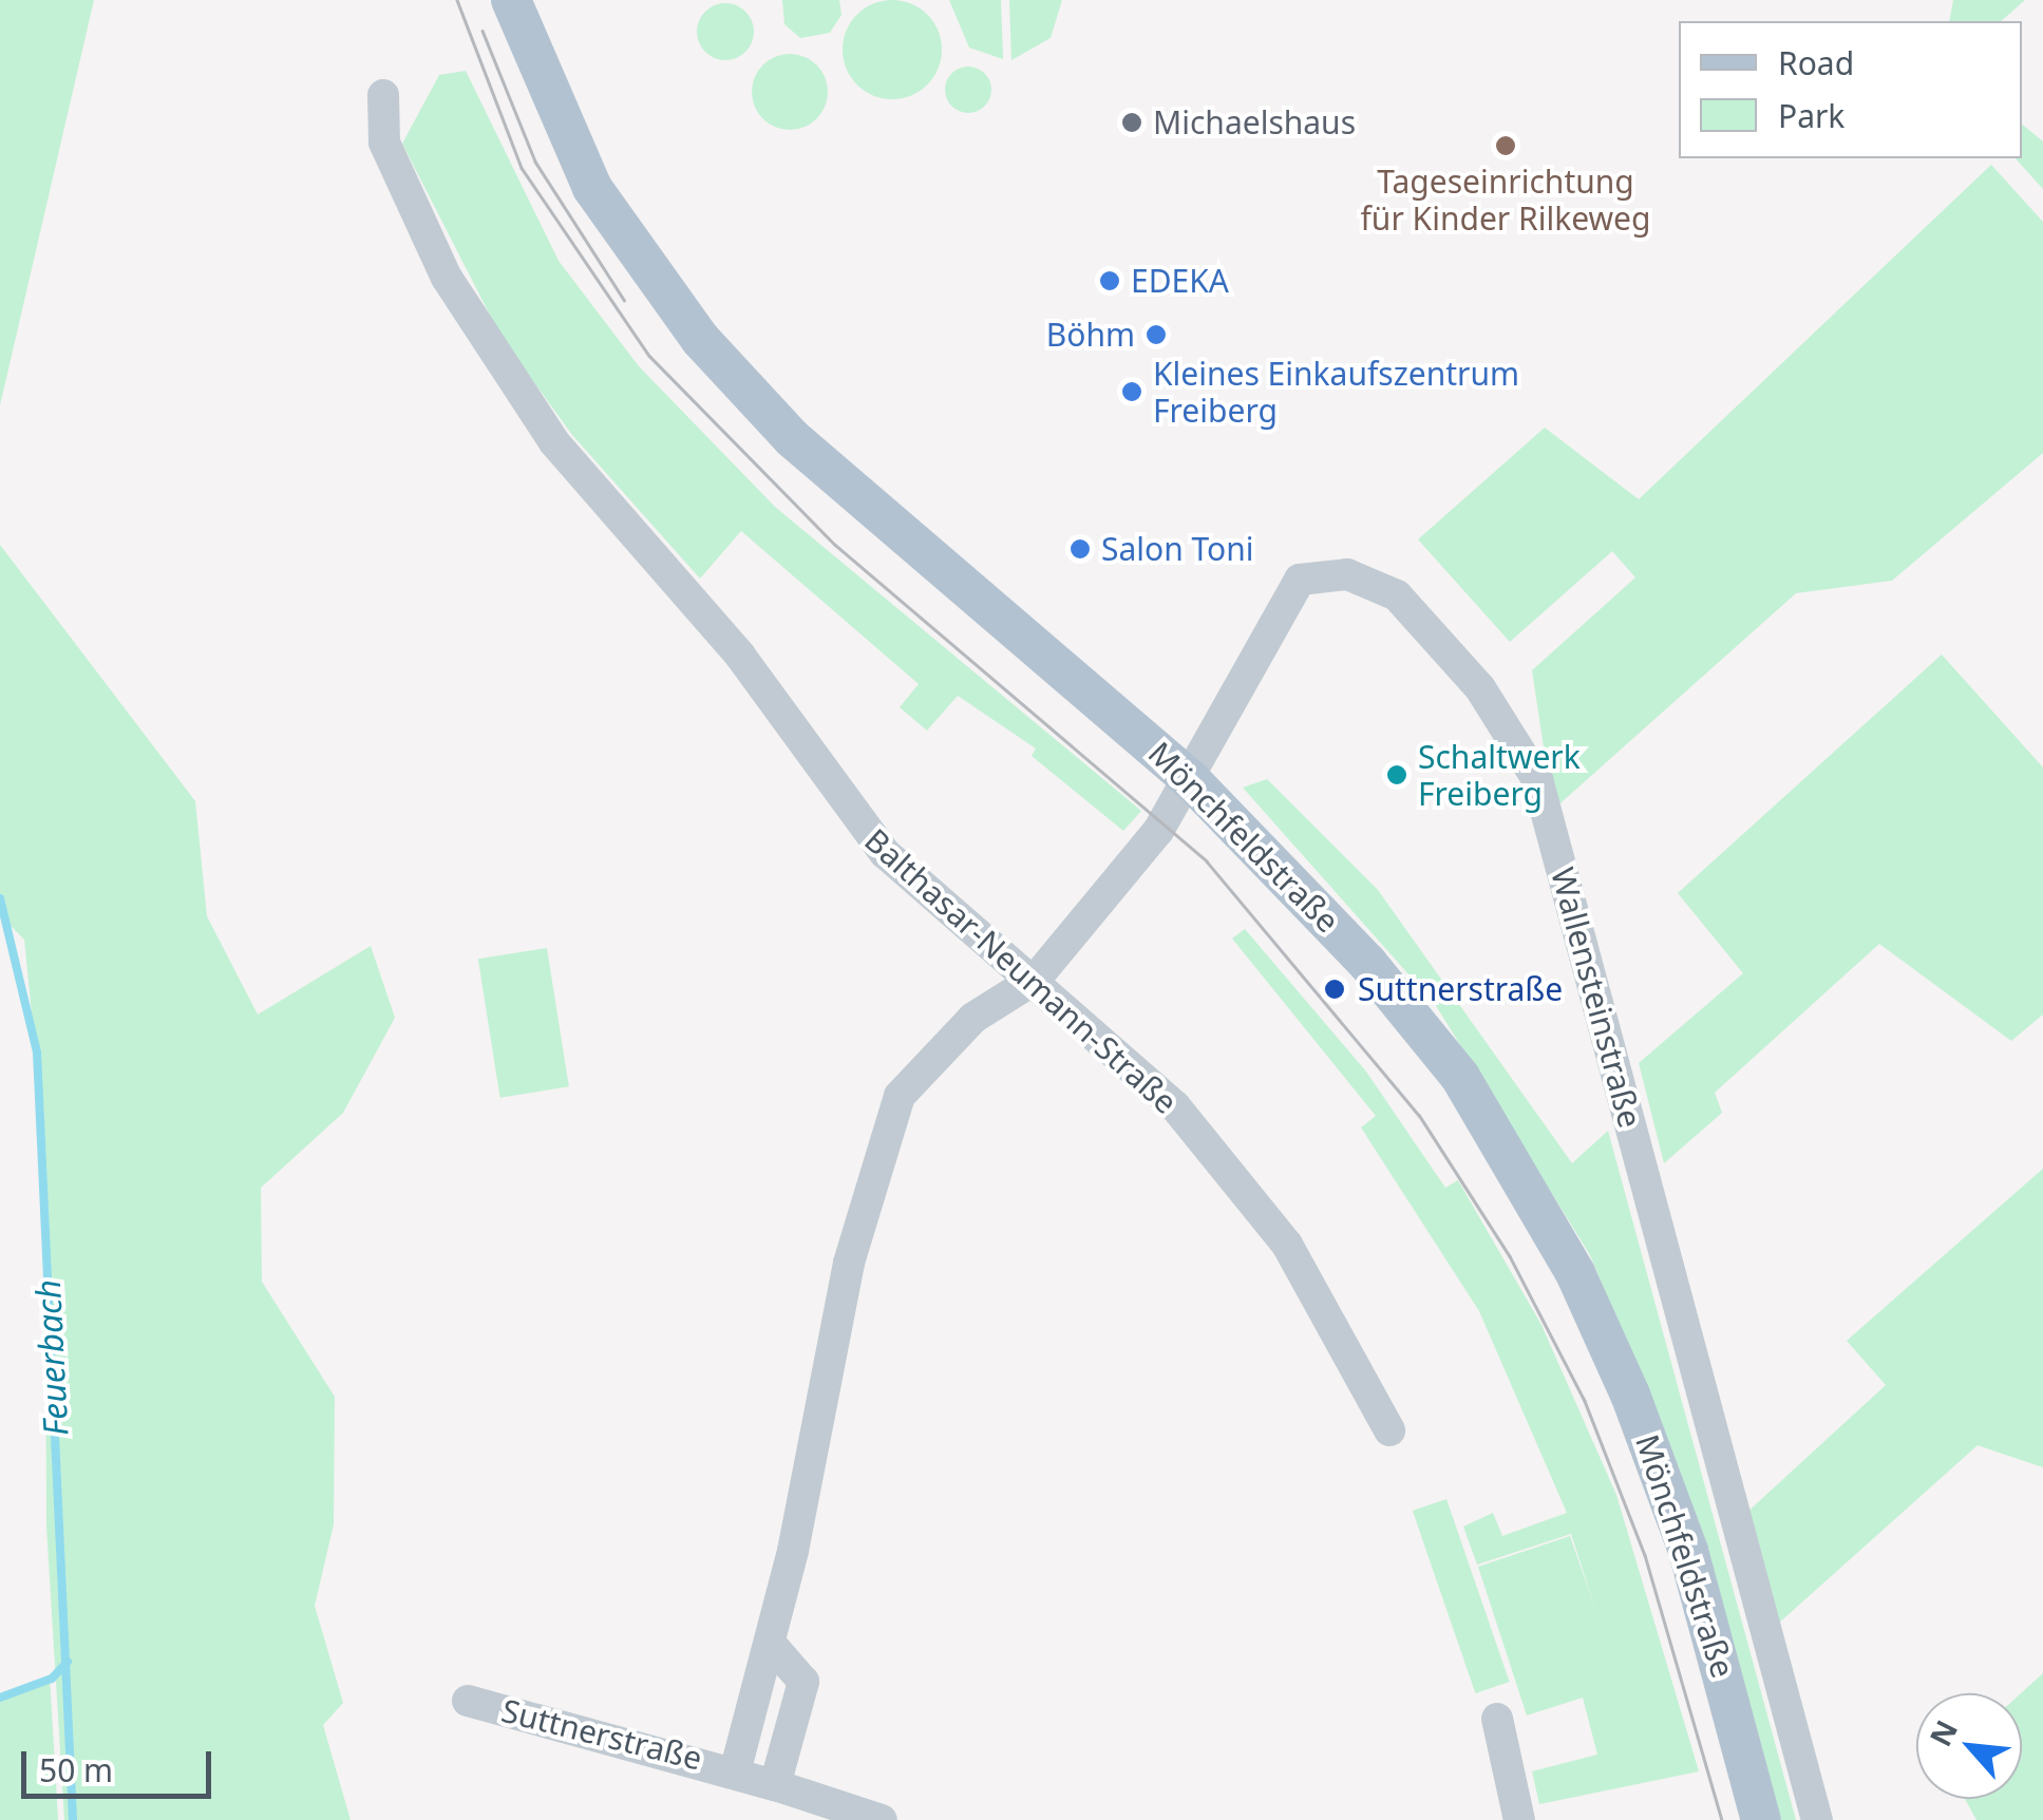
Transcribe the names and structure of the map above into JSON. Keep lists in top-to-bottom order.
{
  "streets": {
    "main road": ["Mönchfeldstraße"],
    "street": ["Balthasar-Neumann-Straße", "Wallensteinstraße", "Suttnerstraße"]
  },
  "crossings": [
    ["Mönchfeldstraße", "Wallensteinstraße"],
    ["Mönchfeldstraße", "Suttnerstraße"],
    ["Balthasar-Neumann-Straße", "Suttnerstraße"],
    ["Wallensteinstraße", "Suttnerstraße"]
  ],
  "water": ["Feuerbach"],
  "places": [
    "Michaelshaus",
    "Tageseinrichtung für Kinder Rilkeweg",
    "EDEKA",
    "Böhm",
    "Kleines Einkaufszentrum Freiberg",
    "Salon Toni",
    "Schaltwerk Freiberg",
    "Suttnerstraße"
  ],
  "legend": ["Road", "Park"],
  "scale_bar": "50 m",
  "north": "top left"
}
